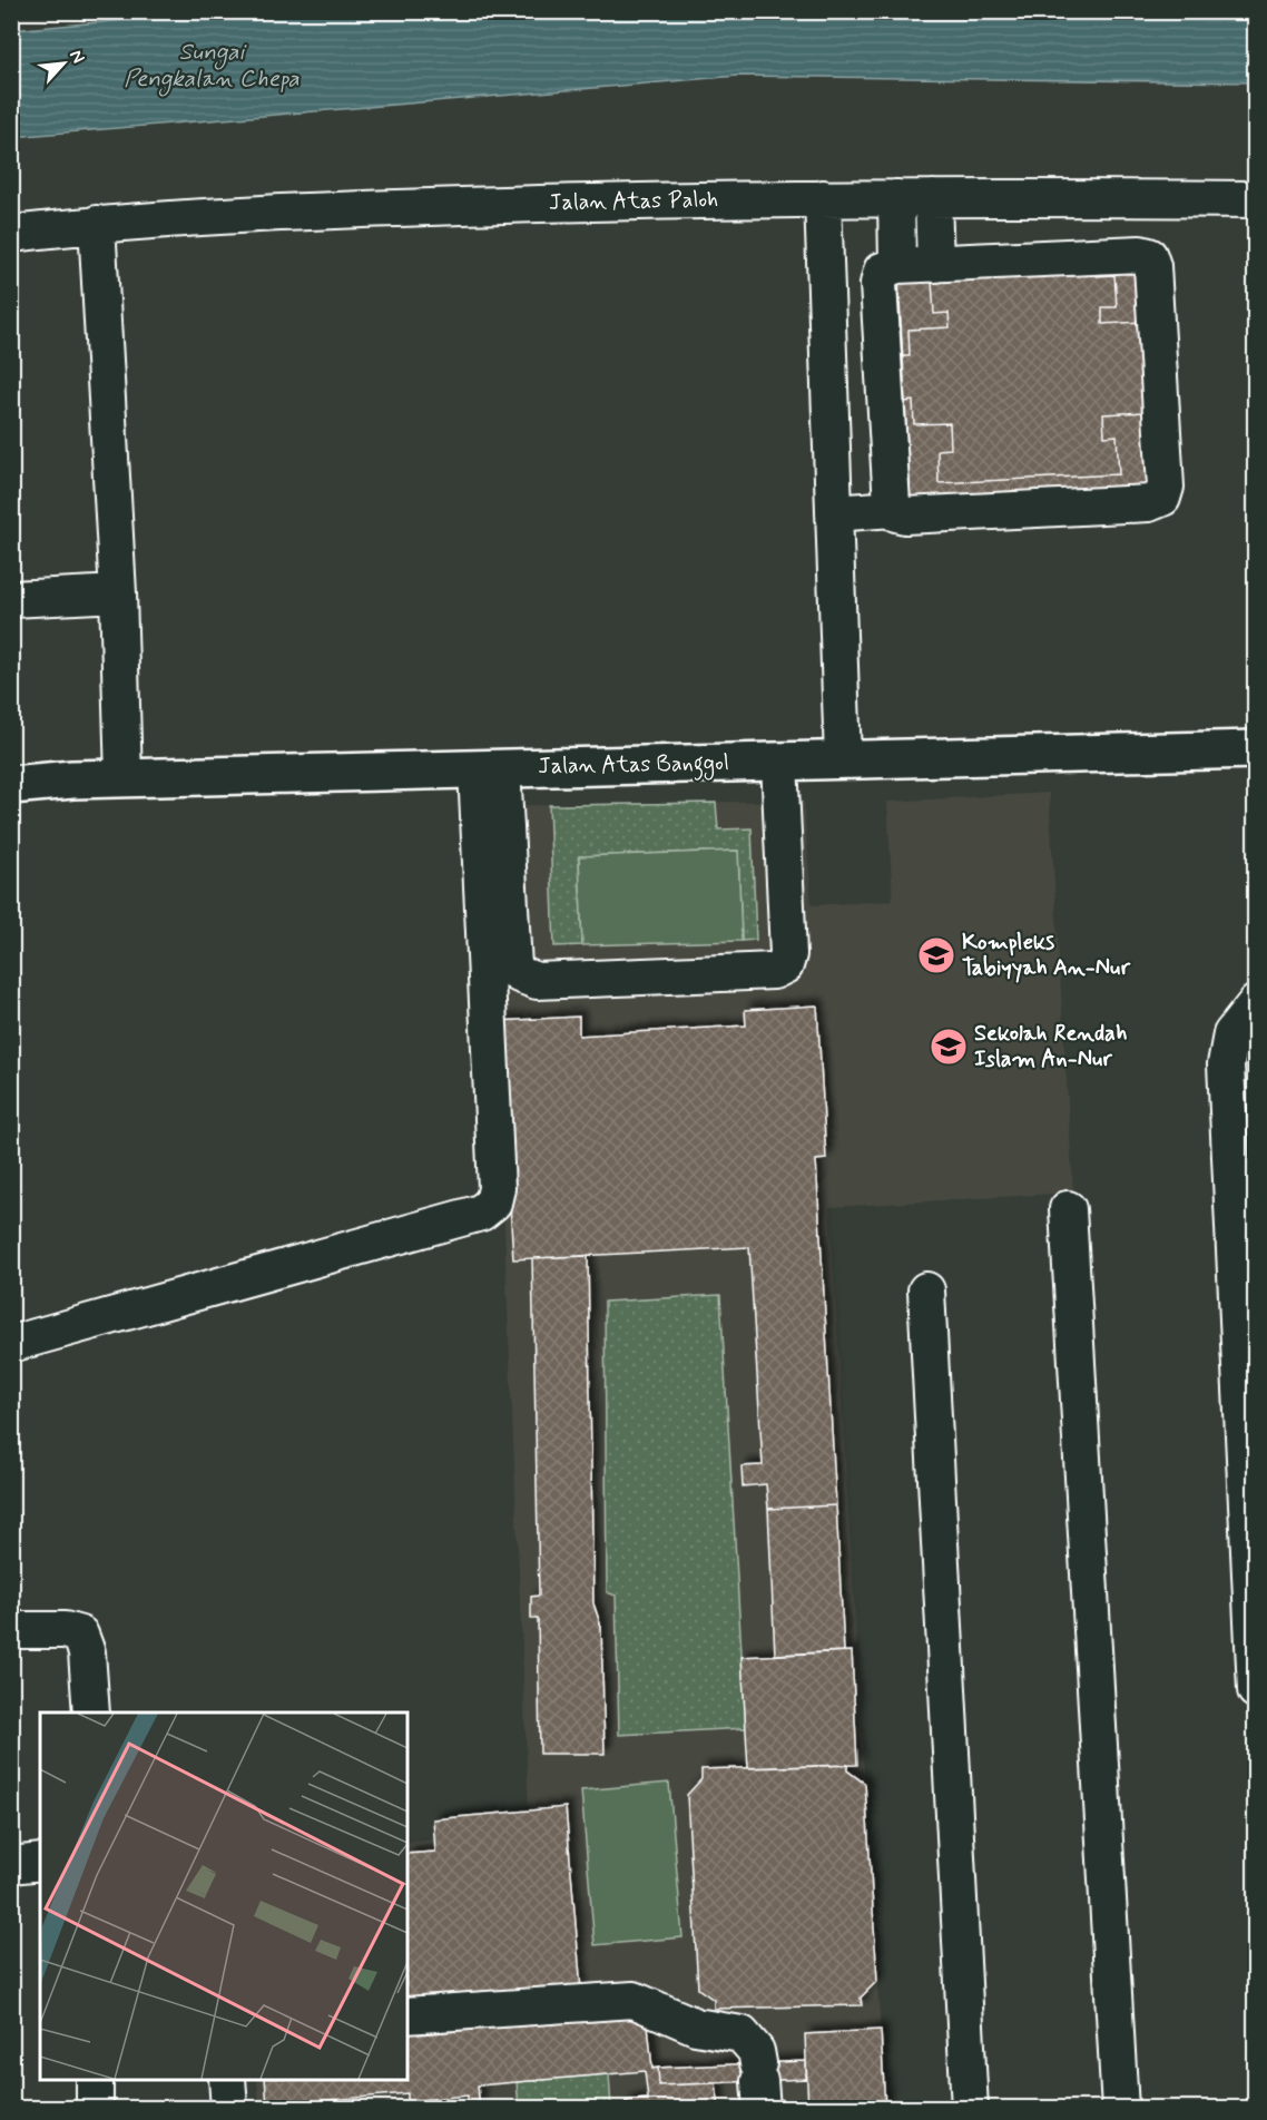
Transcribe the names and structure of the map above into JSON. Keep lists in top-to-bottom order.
{
  "streets": {
    "main road": ["Jalan Atas Banggol"],
    "street": ["Jalan Atas Paloh"]
  },
  "water": ["Sungai Pengkalan Chepa"],
  "places": {
    "school or university": ["Kompleks Tabiyyah An-Nur", "Sekolah Rendah Islam An-Nur"]
  },
  "north": "top right"
}
